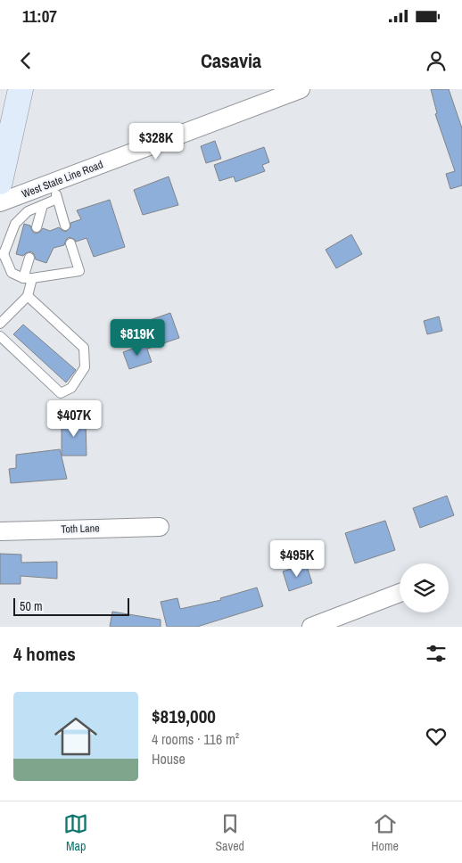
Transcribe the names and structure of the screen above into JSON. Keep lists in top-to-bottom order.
{
  "streets": {
    "street": ["West State Line Road", "Toth Lane"]
  },
  "scale_bar": "50 m",
  "page": {
    "status": "11:07",
    "header": "Casavia",
    "price": [
      "$328K",
      "$819K",
      "$407K",
      "$495K"
    ],
    "scale": "50 m",
    "heading": "4 homes",
    "list": [
      {
        "name": "$819,000",
        "note": "4 rooms · 116 m² · House"
      }
    ],
    "tabs": ["Map", "Saved", "Home"]
  }
}
